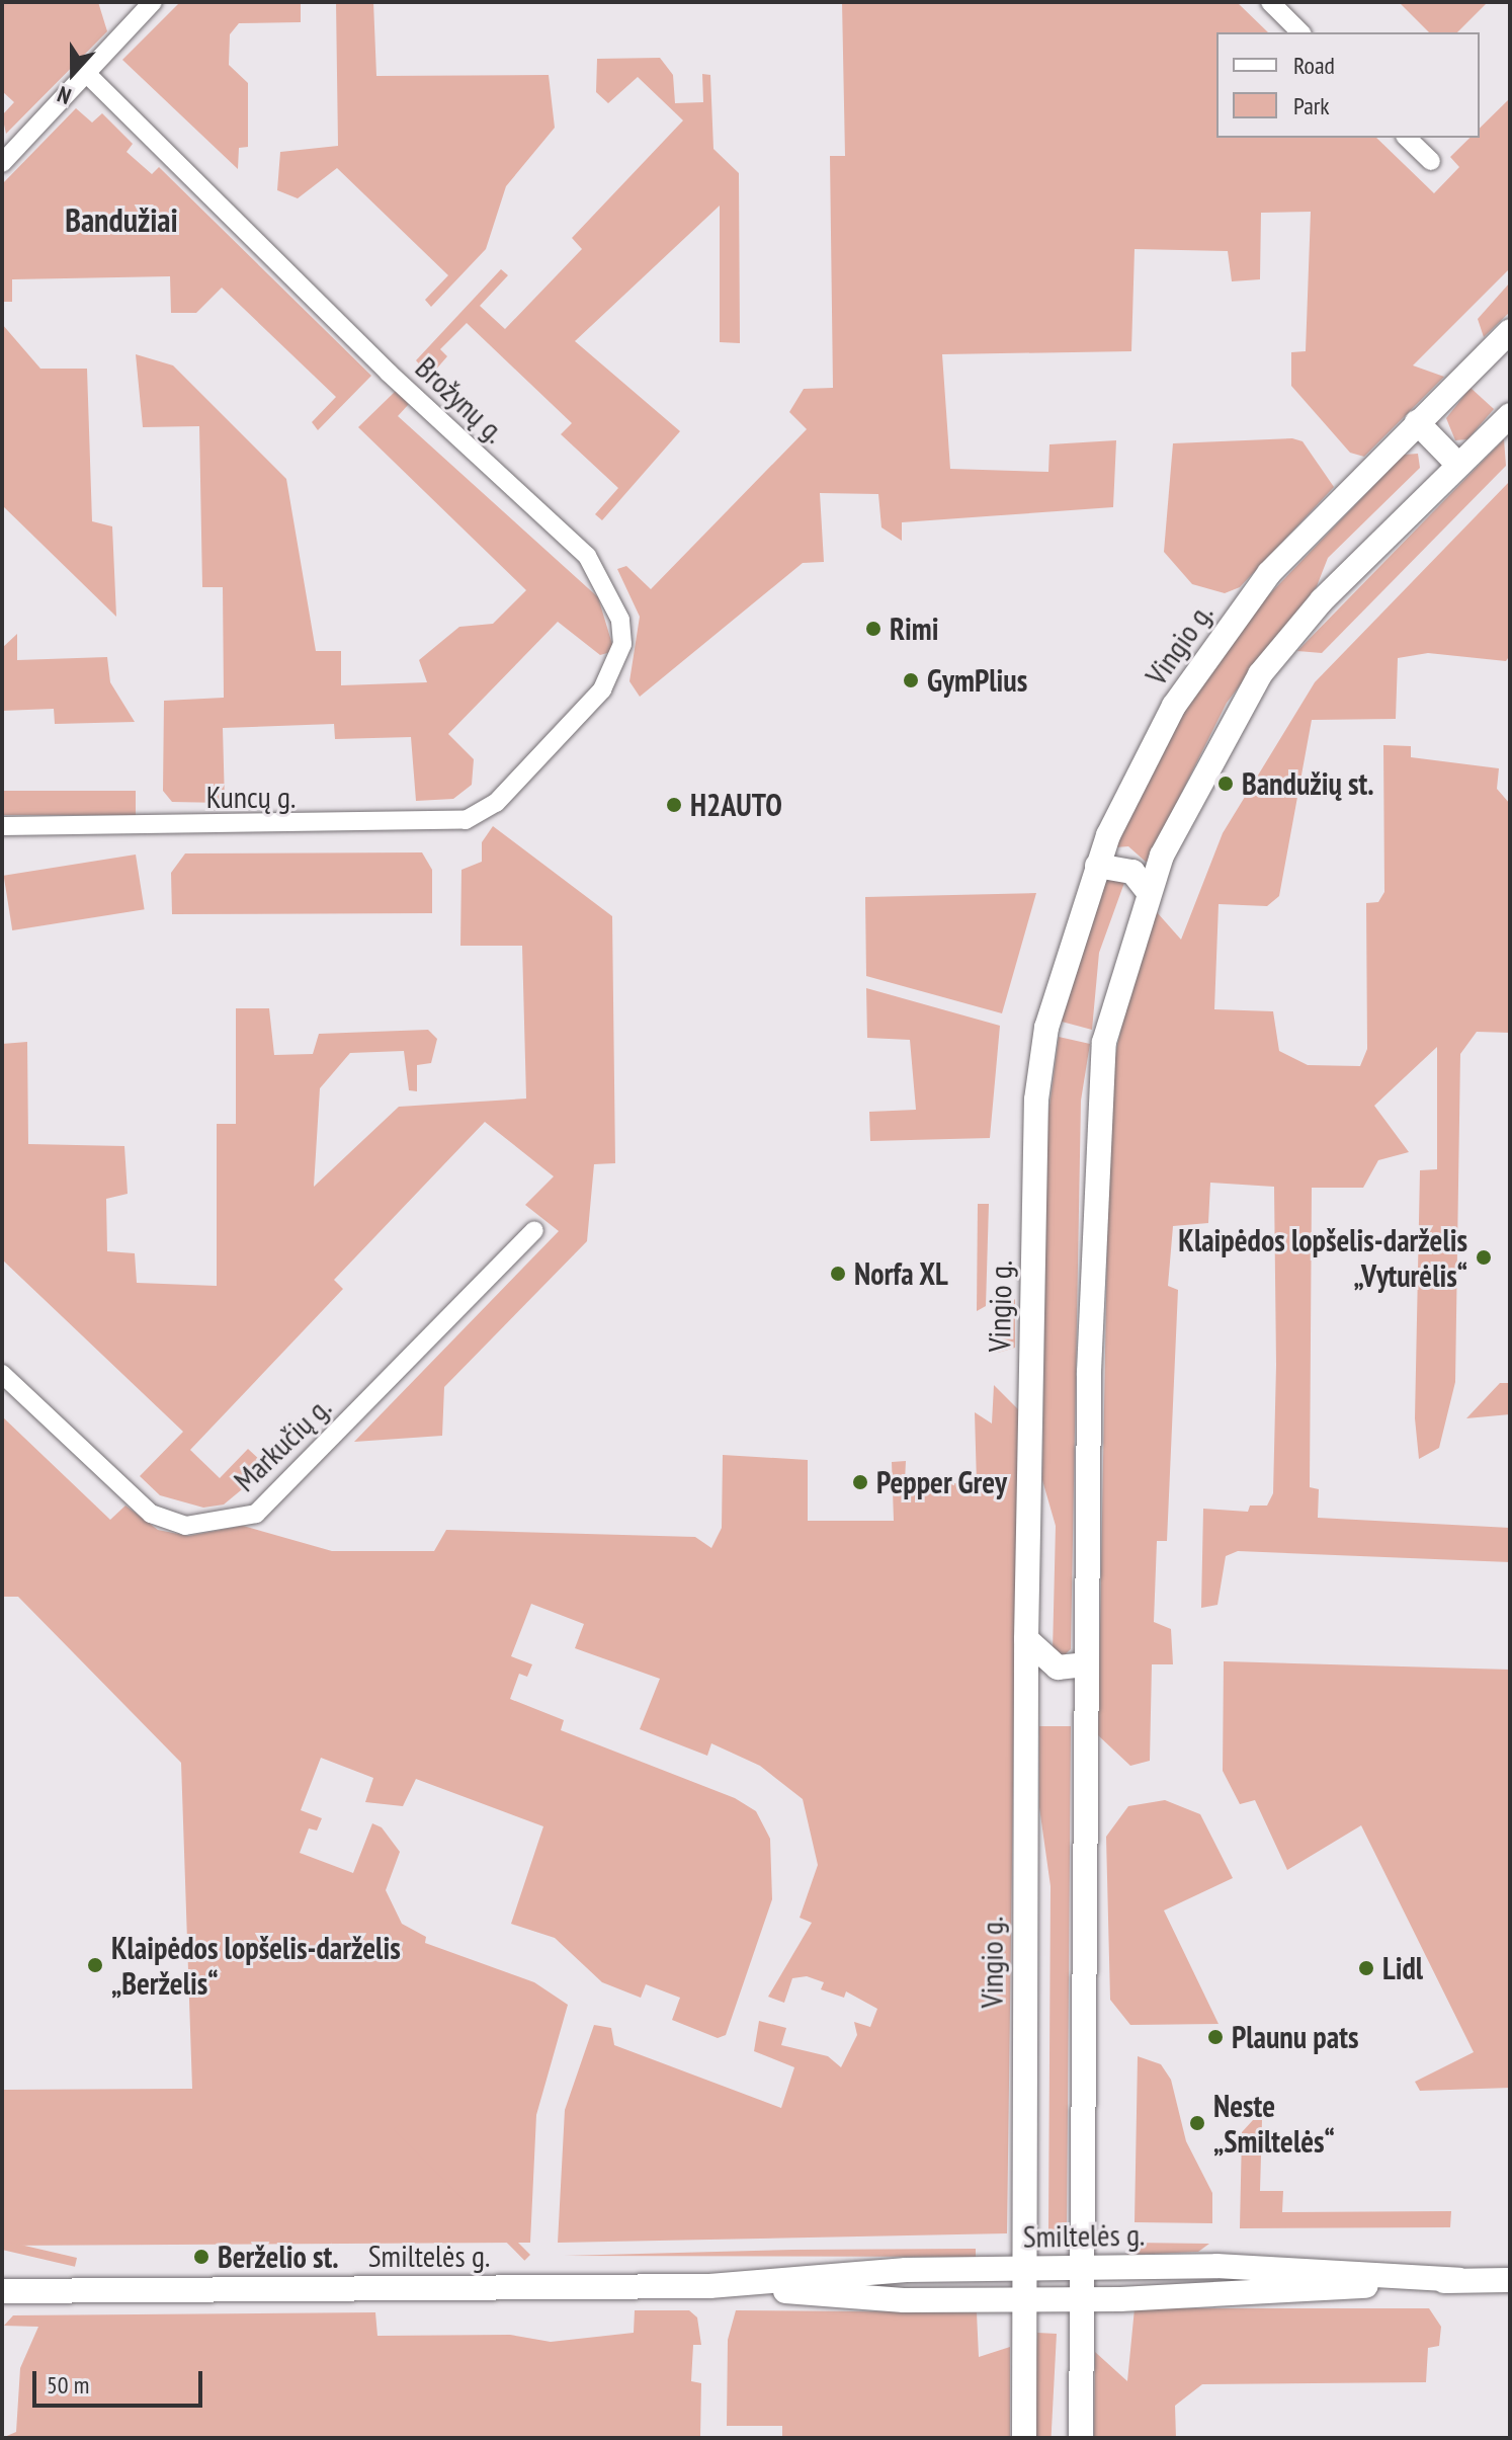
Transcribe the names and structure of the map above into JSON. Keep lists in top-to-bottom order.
{
  "streets": {
    "main road": ["Vingio g.", "Smiltelės g."],
    "street": ["Brožynų g.", "Kuncų g.", "Markučių g."]
  },
  "crossings": [
    ["Brožynų g.", "Kuncų g."],
    ["Vingio g.", "Smiltelės g."]
  ],
  "districts": ["Bandužiai"],
  "places": [
    "Rimi",
    "GymPlius",
    "Bandužių st.",
    "H2AUTO",
    "Klaipėdos lopšelis-darželis „Vyturėlis“",
    "Norfa XL",
    "Pepper Grey",
    "Klaipėdos lopšelis-darželis „Berželis“",
    "Lidl",
    "Plaunu pats",
    "Neste „Smiltelės“",
    "Berželio st."
  ],
  "legend": ["Road", "Park"],
  "scale_bar": "50 m",
  "north": "bottom"
}
